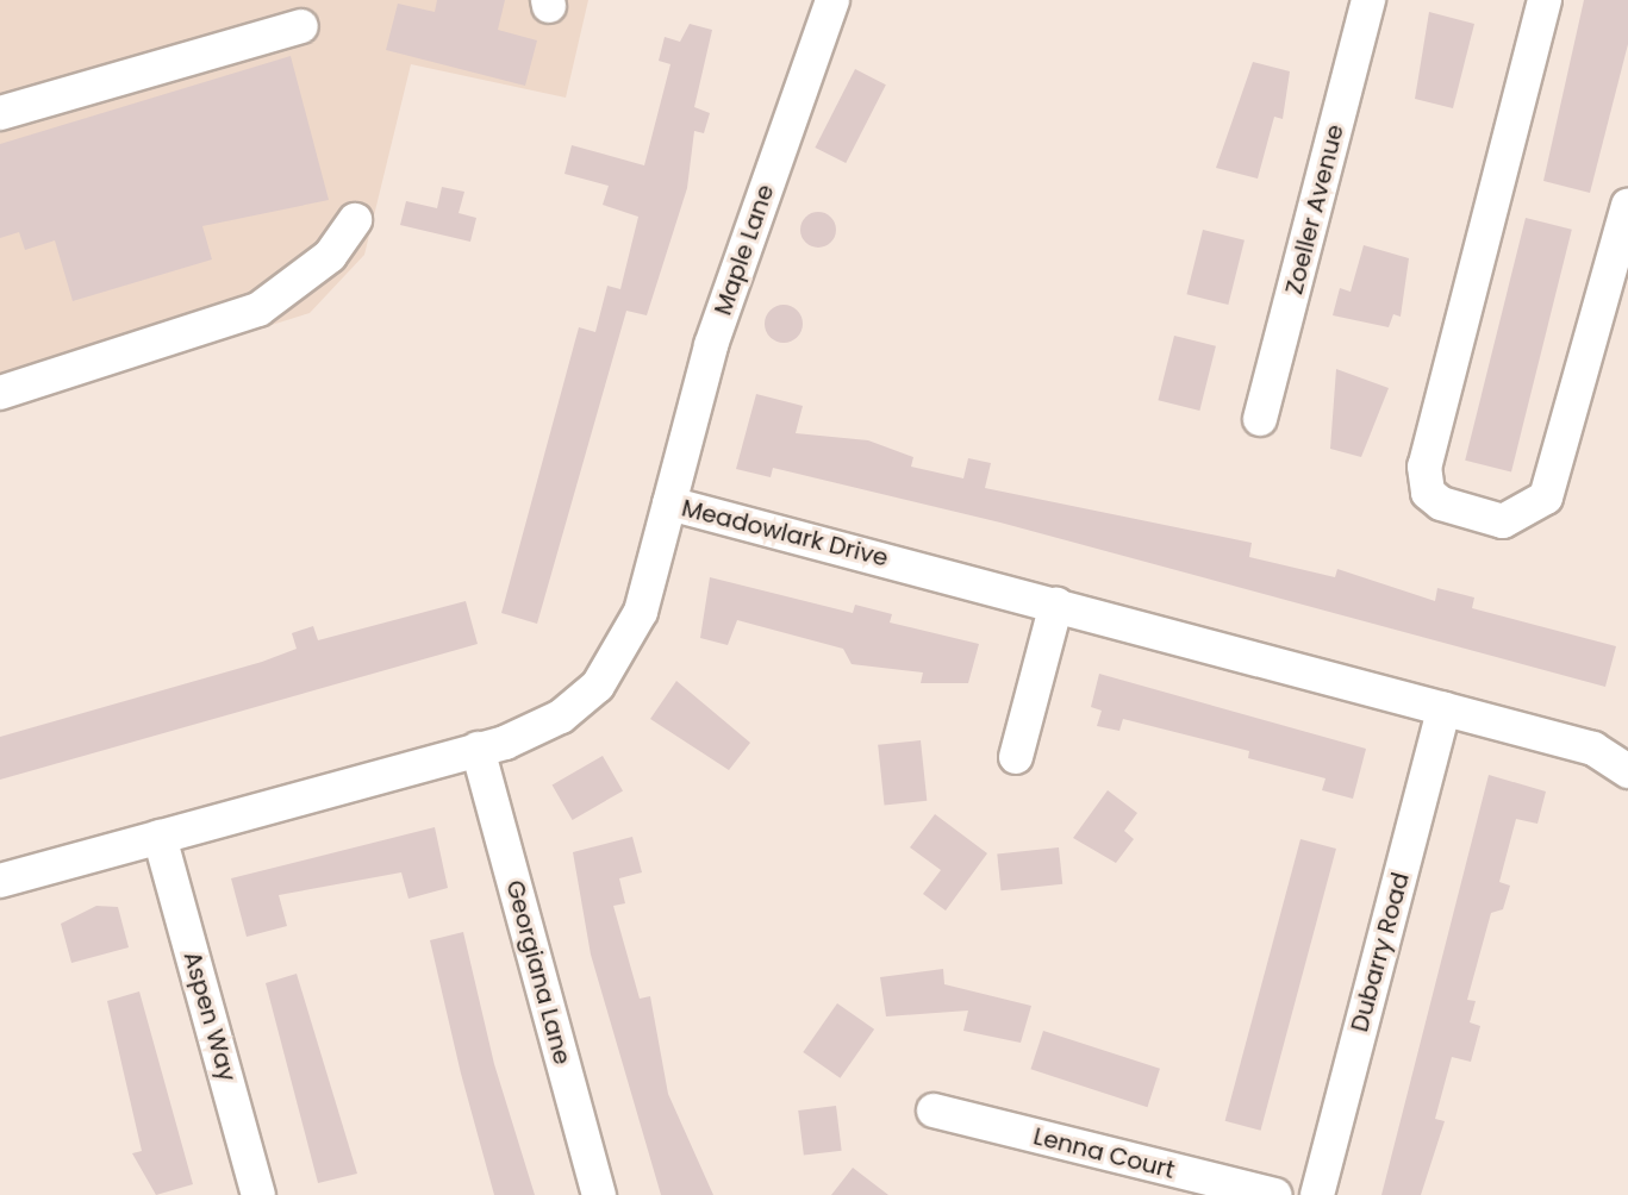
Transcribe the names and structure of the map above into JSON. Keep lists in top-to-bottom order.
{
  "streets": {
    "street": [
      "Zoeller Avenue",
      "Maple Lane",
      "Meadowlark Drive",
      "Dubarry Road",
      "Georgiana Lane",
      "Aspen Way",
      "Lenna Court"
    ]
  },
  "crossings": [
    ["Maple Lane", "Meadowlark Drive"],
    ["Meadowlark Drive", "Dubarry Road"],
    ["Meadowlark Drive", "Georgiana Lane"],
    ["Meadowlark Drive", "Aspen Way"]
  ]
}
